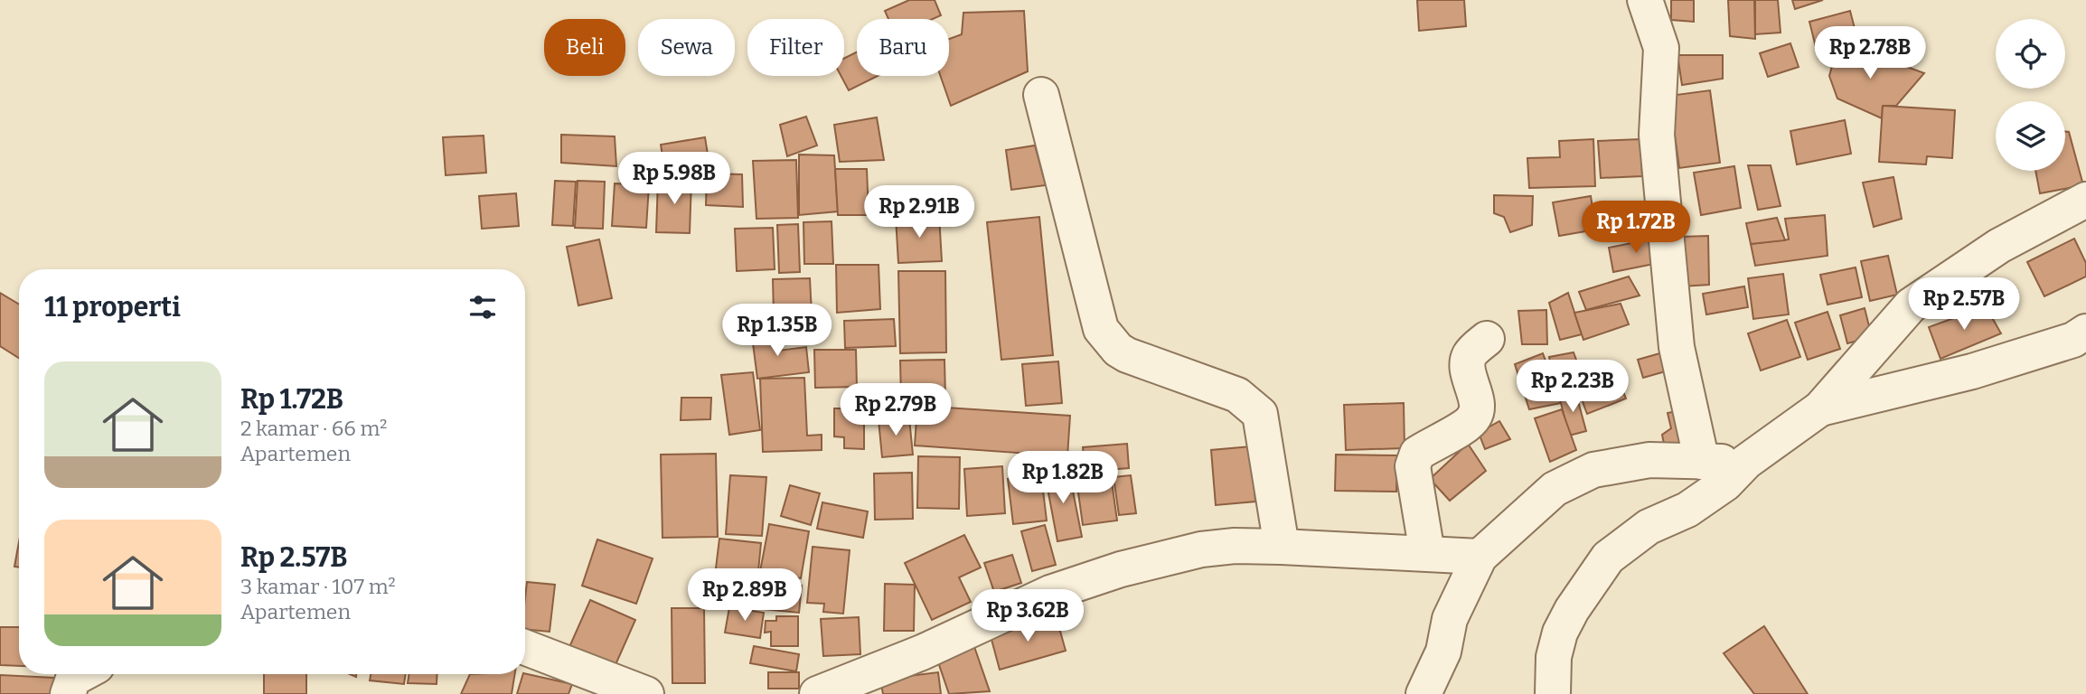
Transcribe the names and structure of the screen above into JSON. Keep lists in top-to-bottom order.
{
  "page": {
    "chip": [
      "Beli",
      "Sewa",
      "Filter",
      "Baru"
    ],
    "price": [
      "Rp 2.78B",
      "Rp 5.98B",
      "Rp 2.91B",
      "Rp 1.72B",
      "Rp 2.57B",
      "Rp 1.35B",
      "Rp 2.23B",
      "Rp 2.79B",
      "Rp 1.82B",
      "Rp 2.89B",
      "Rp 3.62B"
    ],
    "heading": "11 properti",
    "list": [
      {
        "name": "Rp 1.72B",
        "note": "2 kamar · 66 m² · Apartemen"
      },
      {
        "name": "Rp 2.57B",
        "note": "3 kamar · 107 m² · Apartemen"
      }
    ]
  }
}
